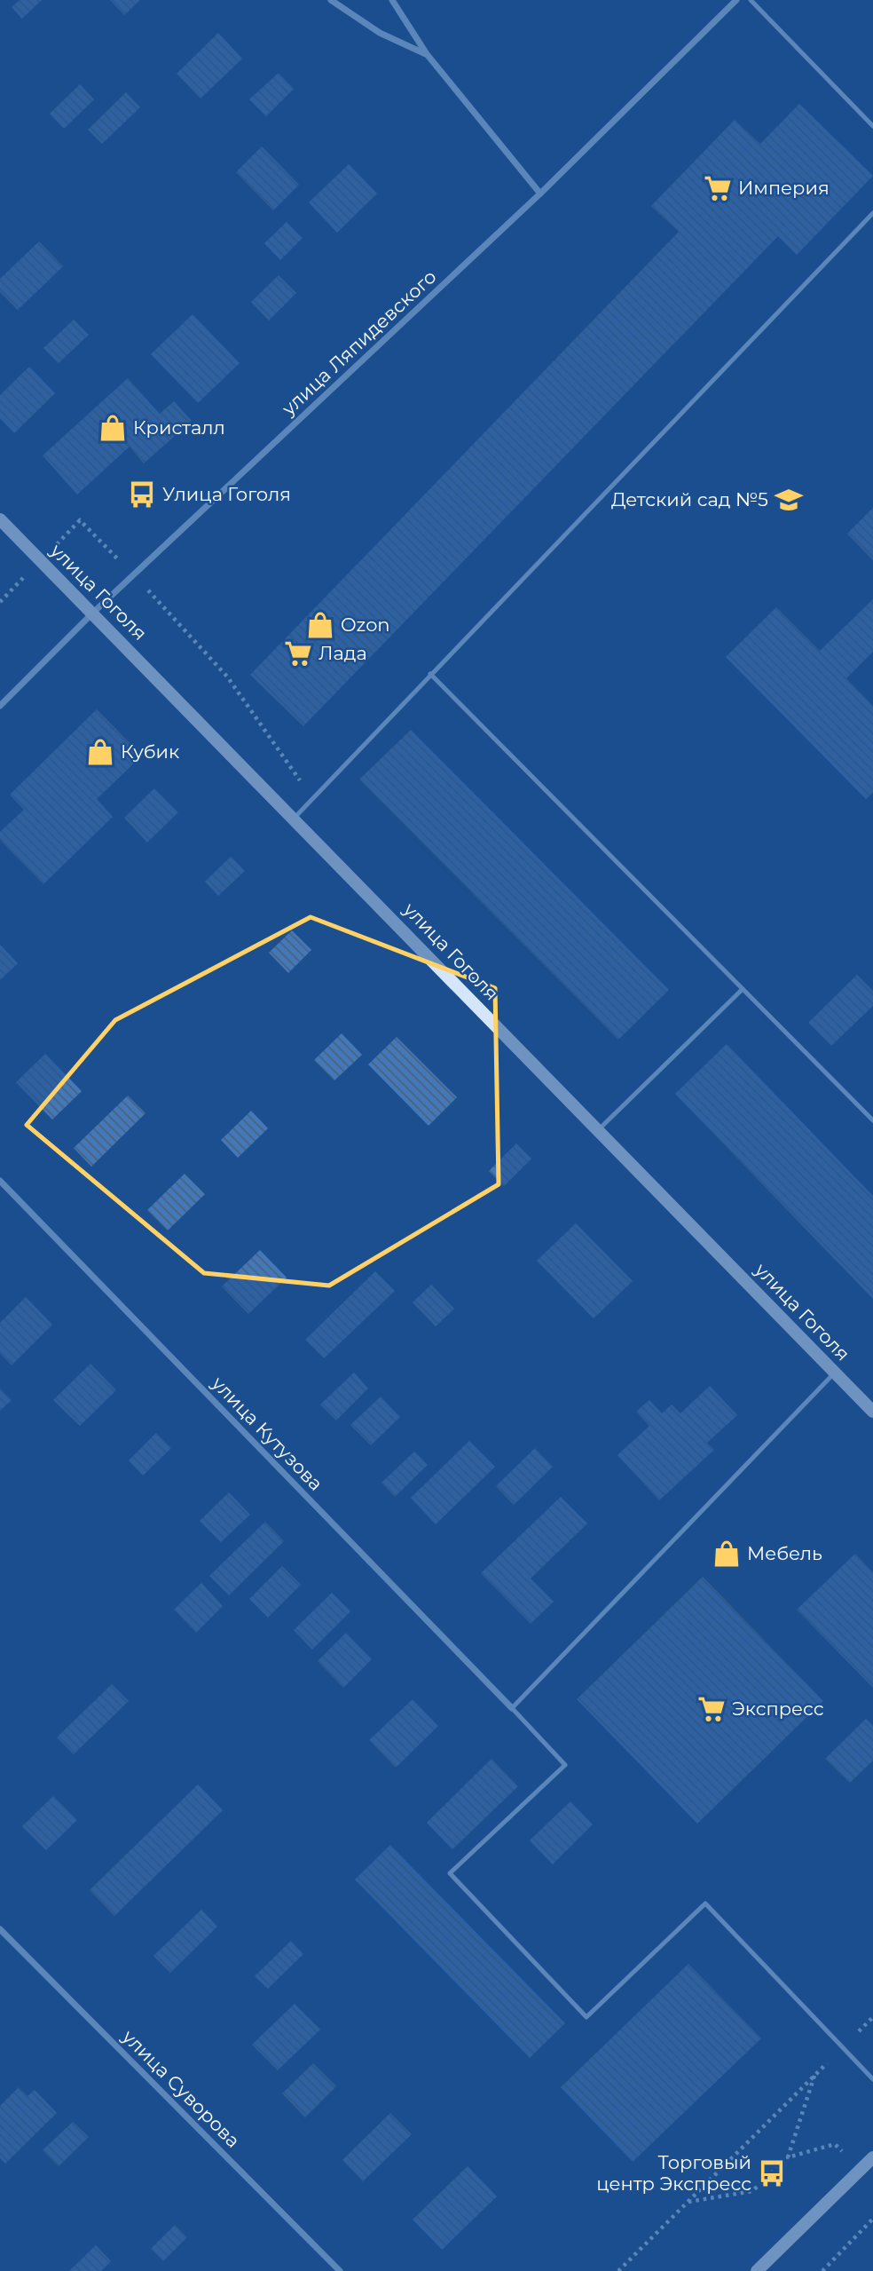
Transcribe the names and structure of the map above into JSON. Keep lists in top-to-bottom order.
{
  "streets": {
    "main road": ["улица Гоголя"],
    "street": ["улица Ляпидевского", "улица Кутузова", "улица Суворова"]
  },
  "crossings": [
    ["улица Ляпидевского", "улица Гоголя"]
  ],
  "places": {
    "supermarket": ["Империя", "Лада", "Экспресс"],
    "shop": [
      "Кристалл",
      "Ozon",
      "Кубик",
      "Мебель"
    ],
    "bus stop": ["Улица Гоголя", "Торговый центр Экспресс"],
    "school or university": ["Детский сад №5"]
  }
}
